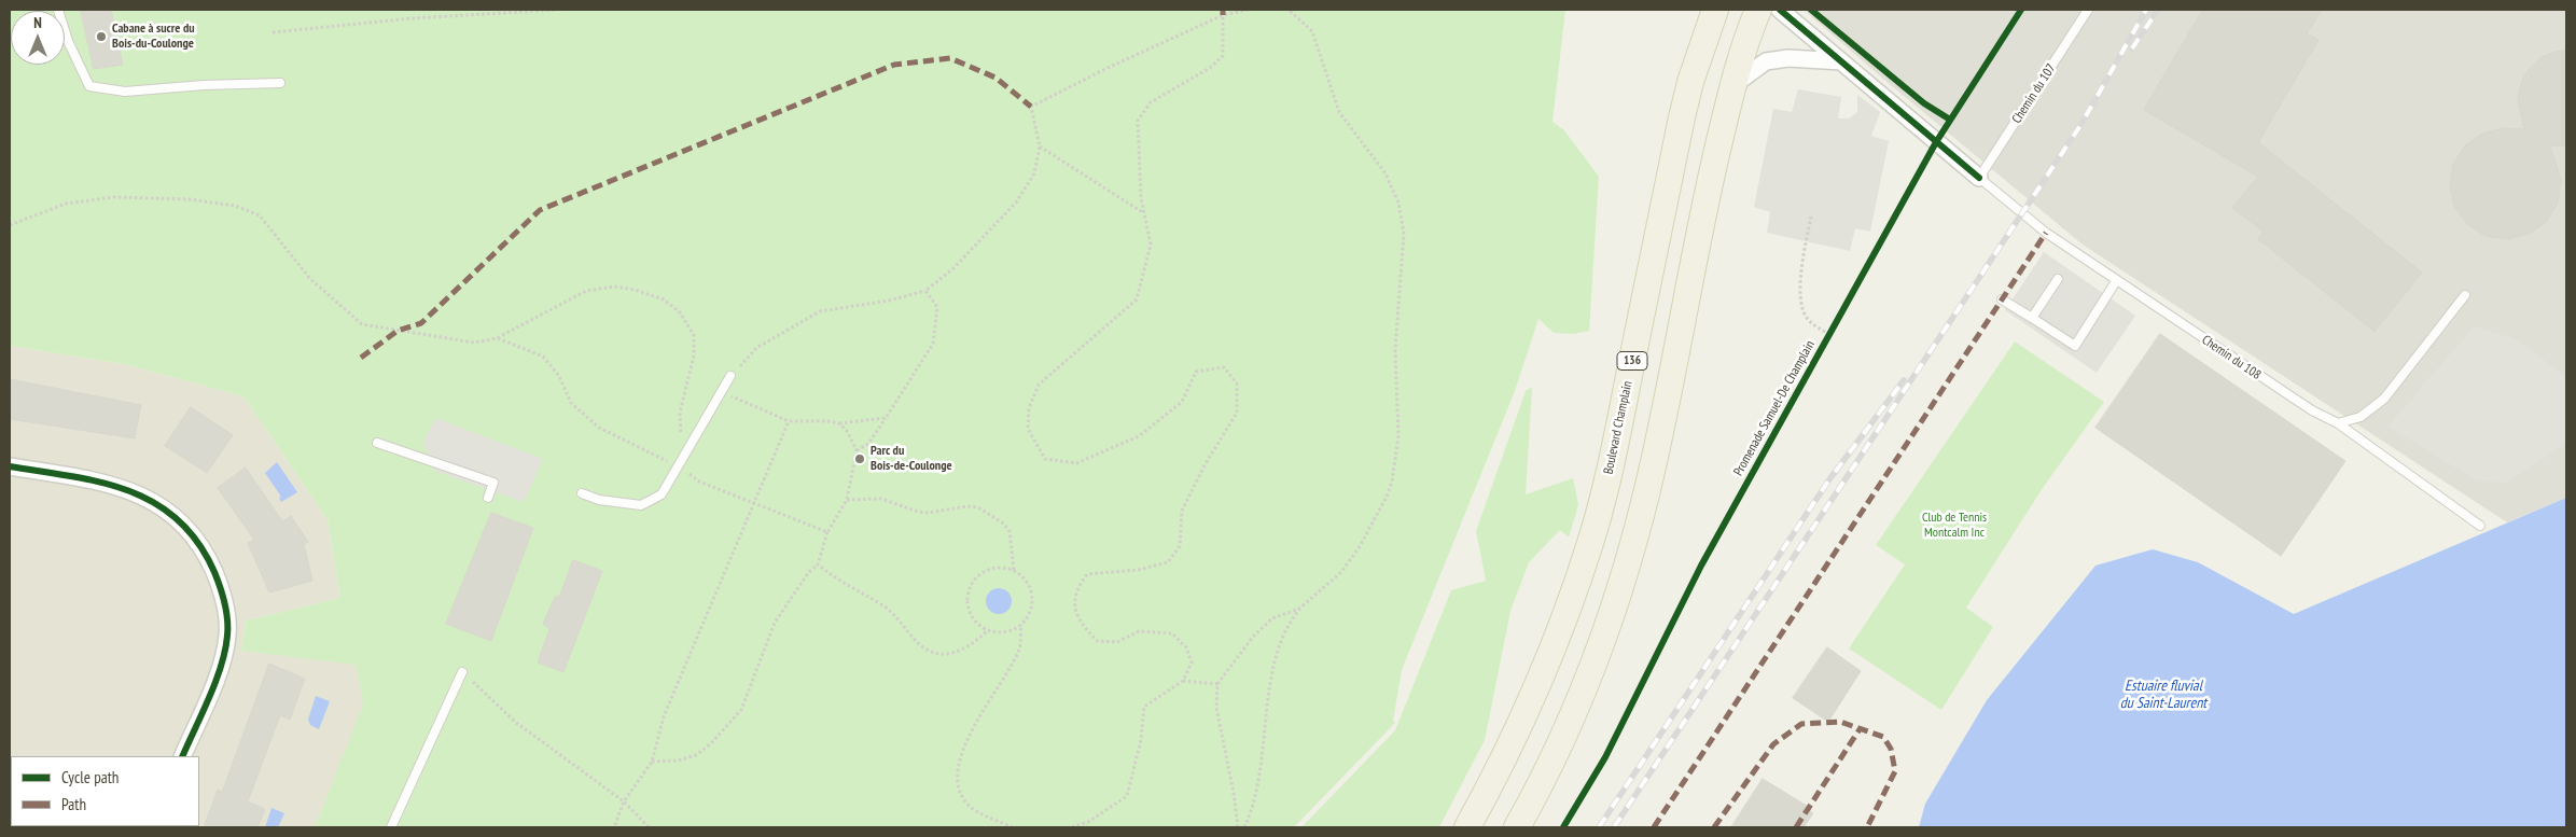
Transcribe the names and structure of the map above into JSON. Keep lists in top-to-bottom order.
{
  "streets": {
    "main road": ["136", "Boulevard Champlain"],
    "lane": ["Chemin du 107", "Chemin du 108"],
    "cycle path": ["Promenade Samuel-De Champlain"]
  },
  "crossings": [
    ["Chemin du 107", "Chemin du 108"]
  ],
  "water": ["Estuaire fluvial du Saint-Laurent"],
  "parks": ["Club de Tennis Montcalm Inc"],
  "places": ["Cabane à sucre du Bois-du-Coulonge", "Parc du Bois-de-Coulonge"],
  "legend": ["Cycle path", "Path"],
  "north": "top"
}
